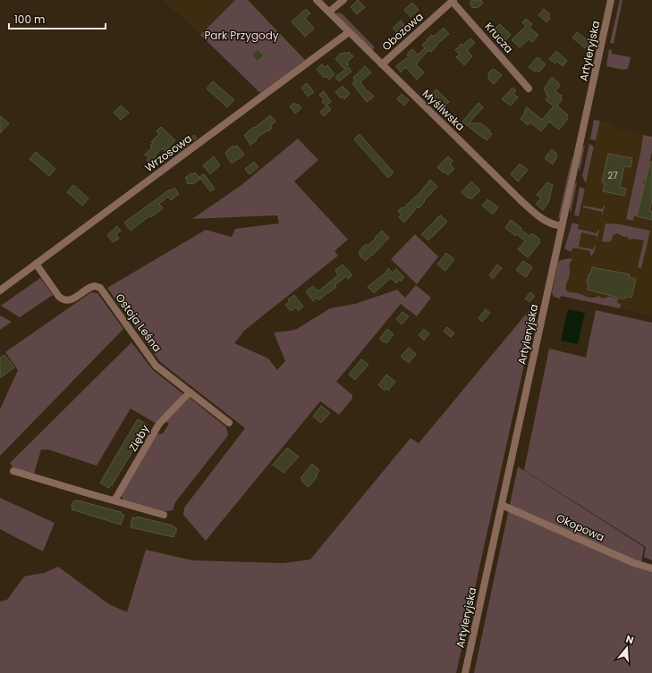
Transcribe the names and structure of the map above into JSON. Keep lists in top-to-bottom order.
{
  "streets": {
    "street": [
      "Obozowa",
      "Krucza",
      "Artyleryjska",
      "Myśliwska",
      "Wrzosowa",
      "Ostoja Leśna",
      "Zięby",
      "Okopowa"
    ]
  },
  "crossings": [
    ["Obozowa", "Krucza"],
    ["Obozowa", "Myśliwska"],
    ["Artyleryjska", "Myśliwska"],
    ["Artyleryjska", "Okopowa"],
    ["Myśliwska", "Wrzosowa"],
    ["Wrzosowa", "Ostoja Leśna"],
    ["Ostoja Leśna", "Zięby"]
  ],
  "parks": ["Park Przygody"],
  "house_numbers": ["27"],
  "scale_bar": "100 m",
  "north": "top"
}
